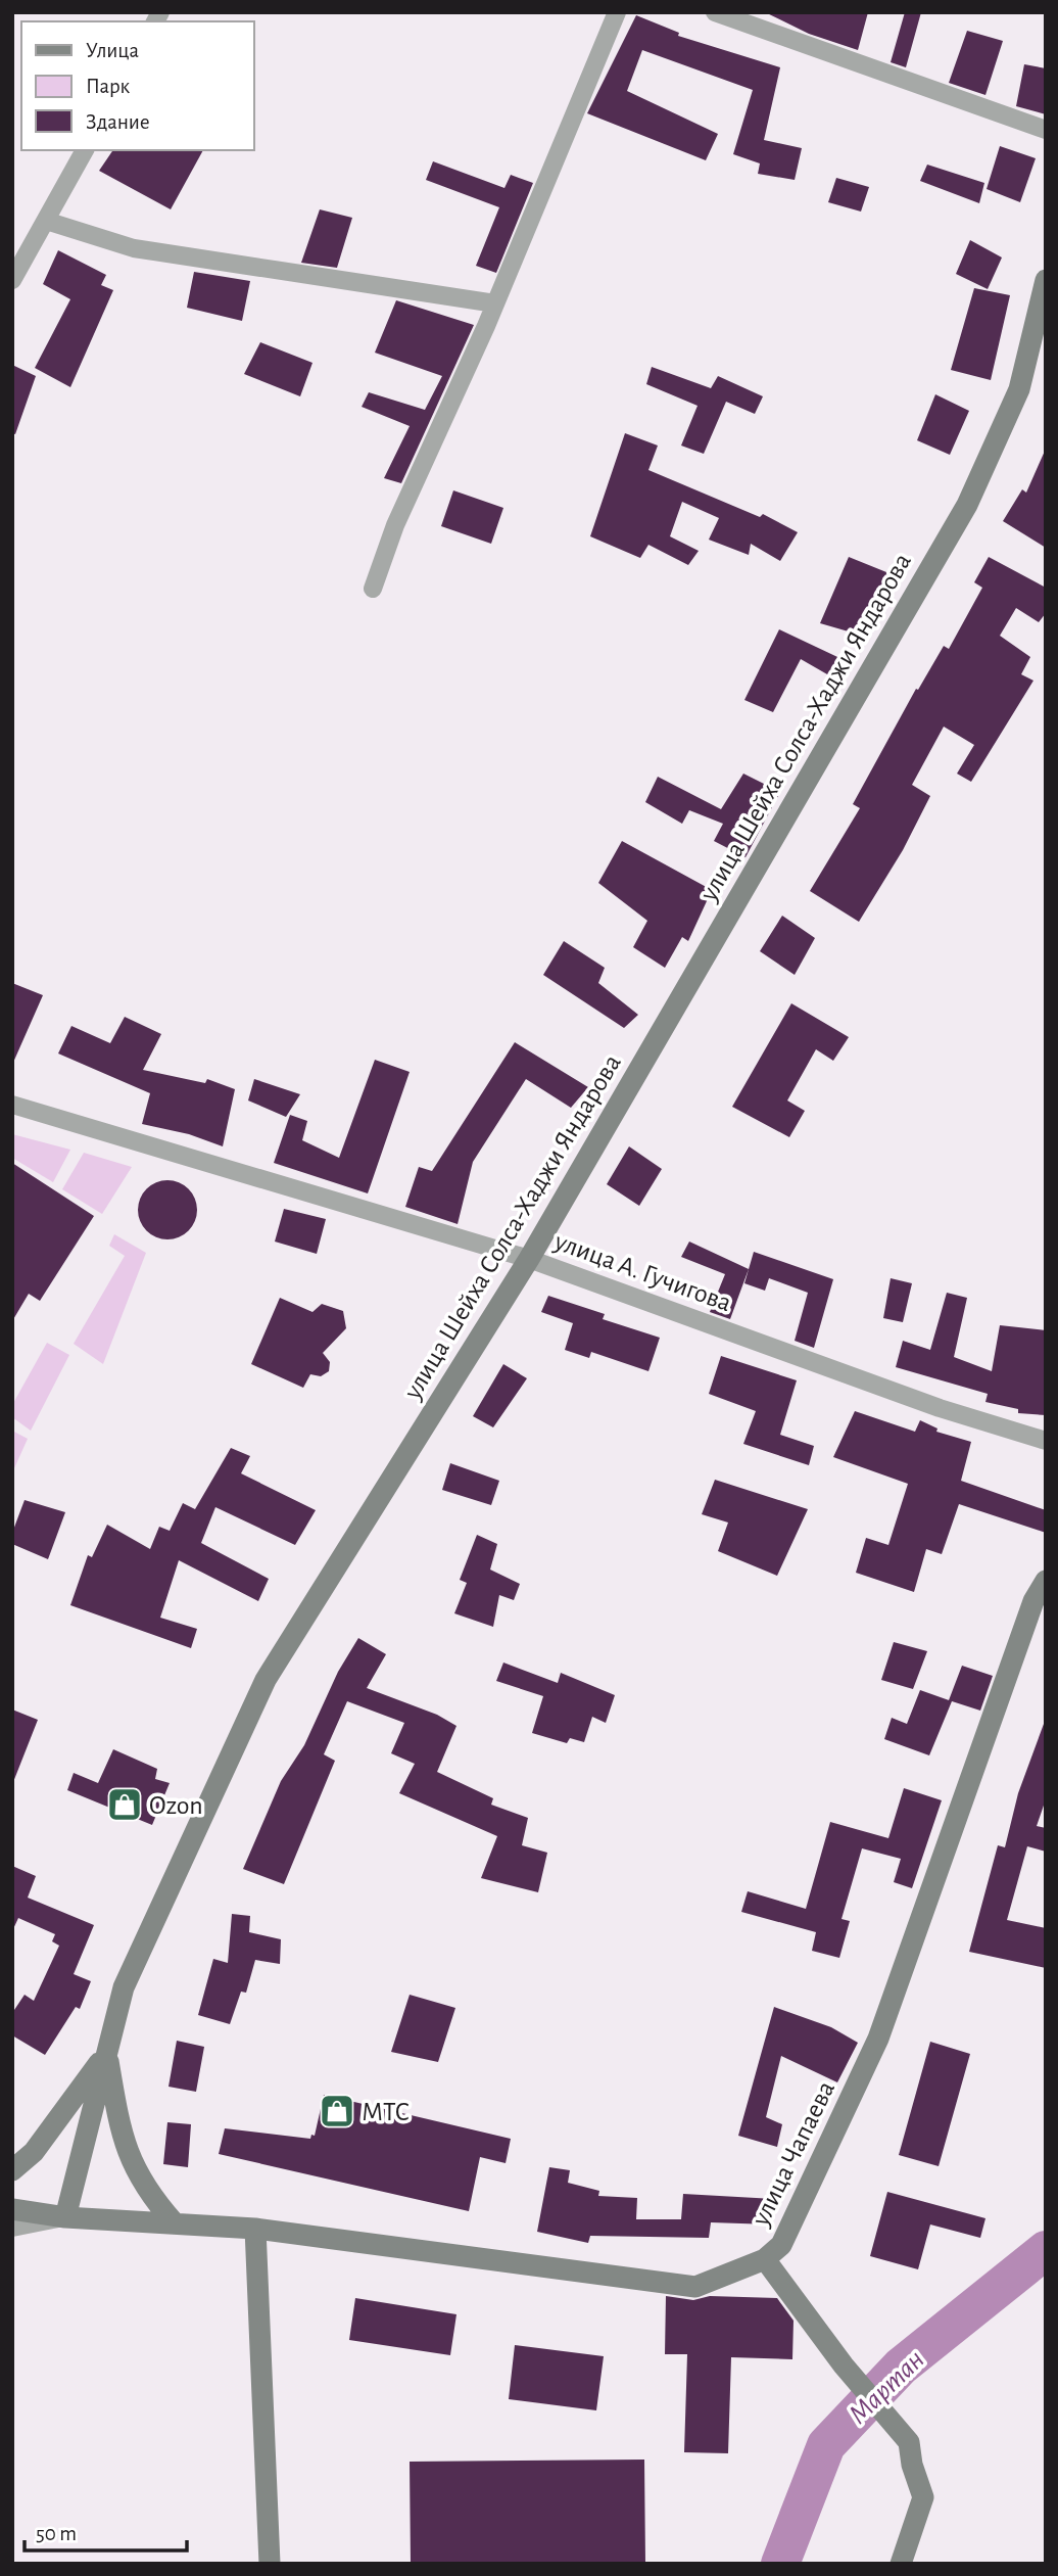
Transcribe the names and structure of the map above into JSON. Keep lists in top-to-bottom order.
{
  "streets": {
    "main road": ["улица Шейха Солса-Хаджи Яндарова", "улица Чапаева"],
    "street": ["улица А. Гучигова"]
  },
  "crossings": [
    ["улица Шейха Солса-Хаджи Яндарова", "улица А. Гучигова"],
    ["улица Шейха Солса-Хаджи Яндарова", "улица Чапаева"]
  ],
  "water": ["Мартан"],
  "places": {
    "shop": ["Ozon", "МТС"]
  },
  "legend": ["Улица", "Парк", "Здание"],
  "scale_bar": "50 m"
}
